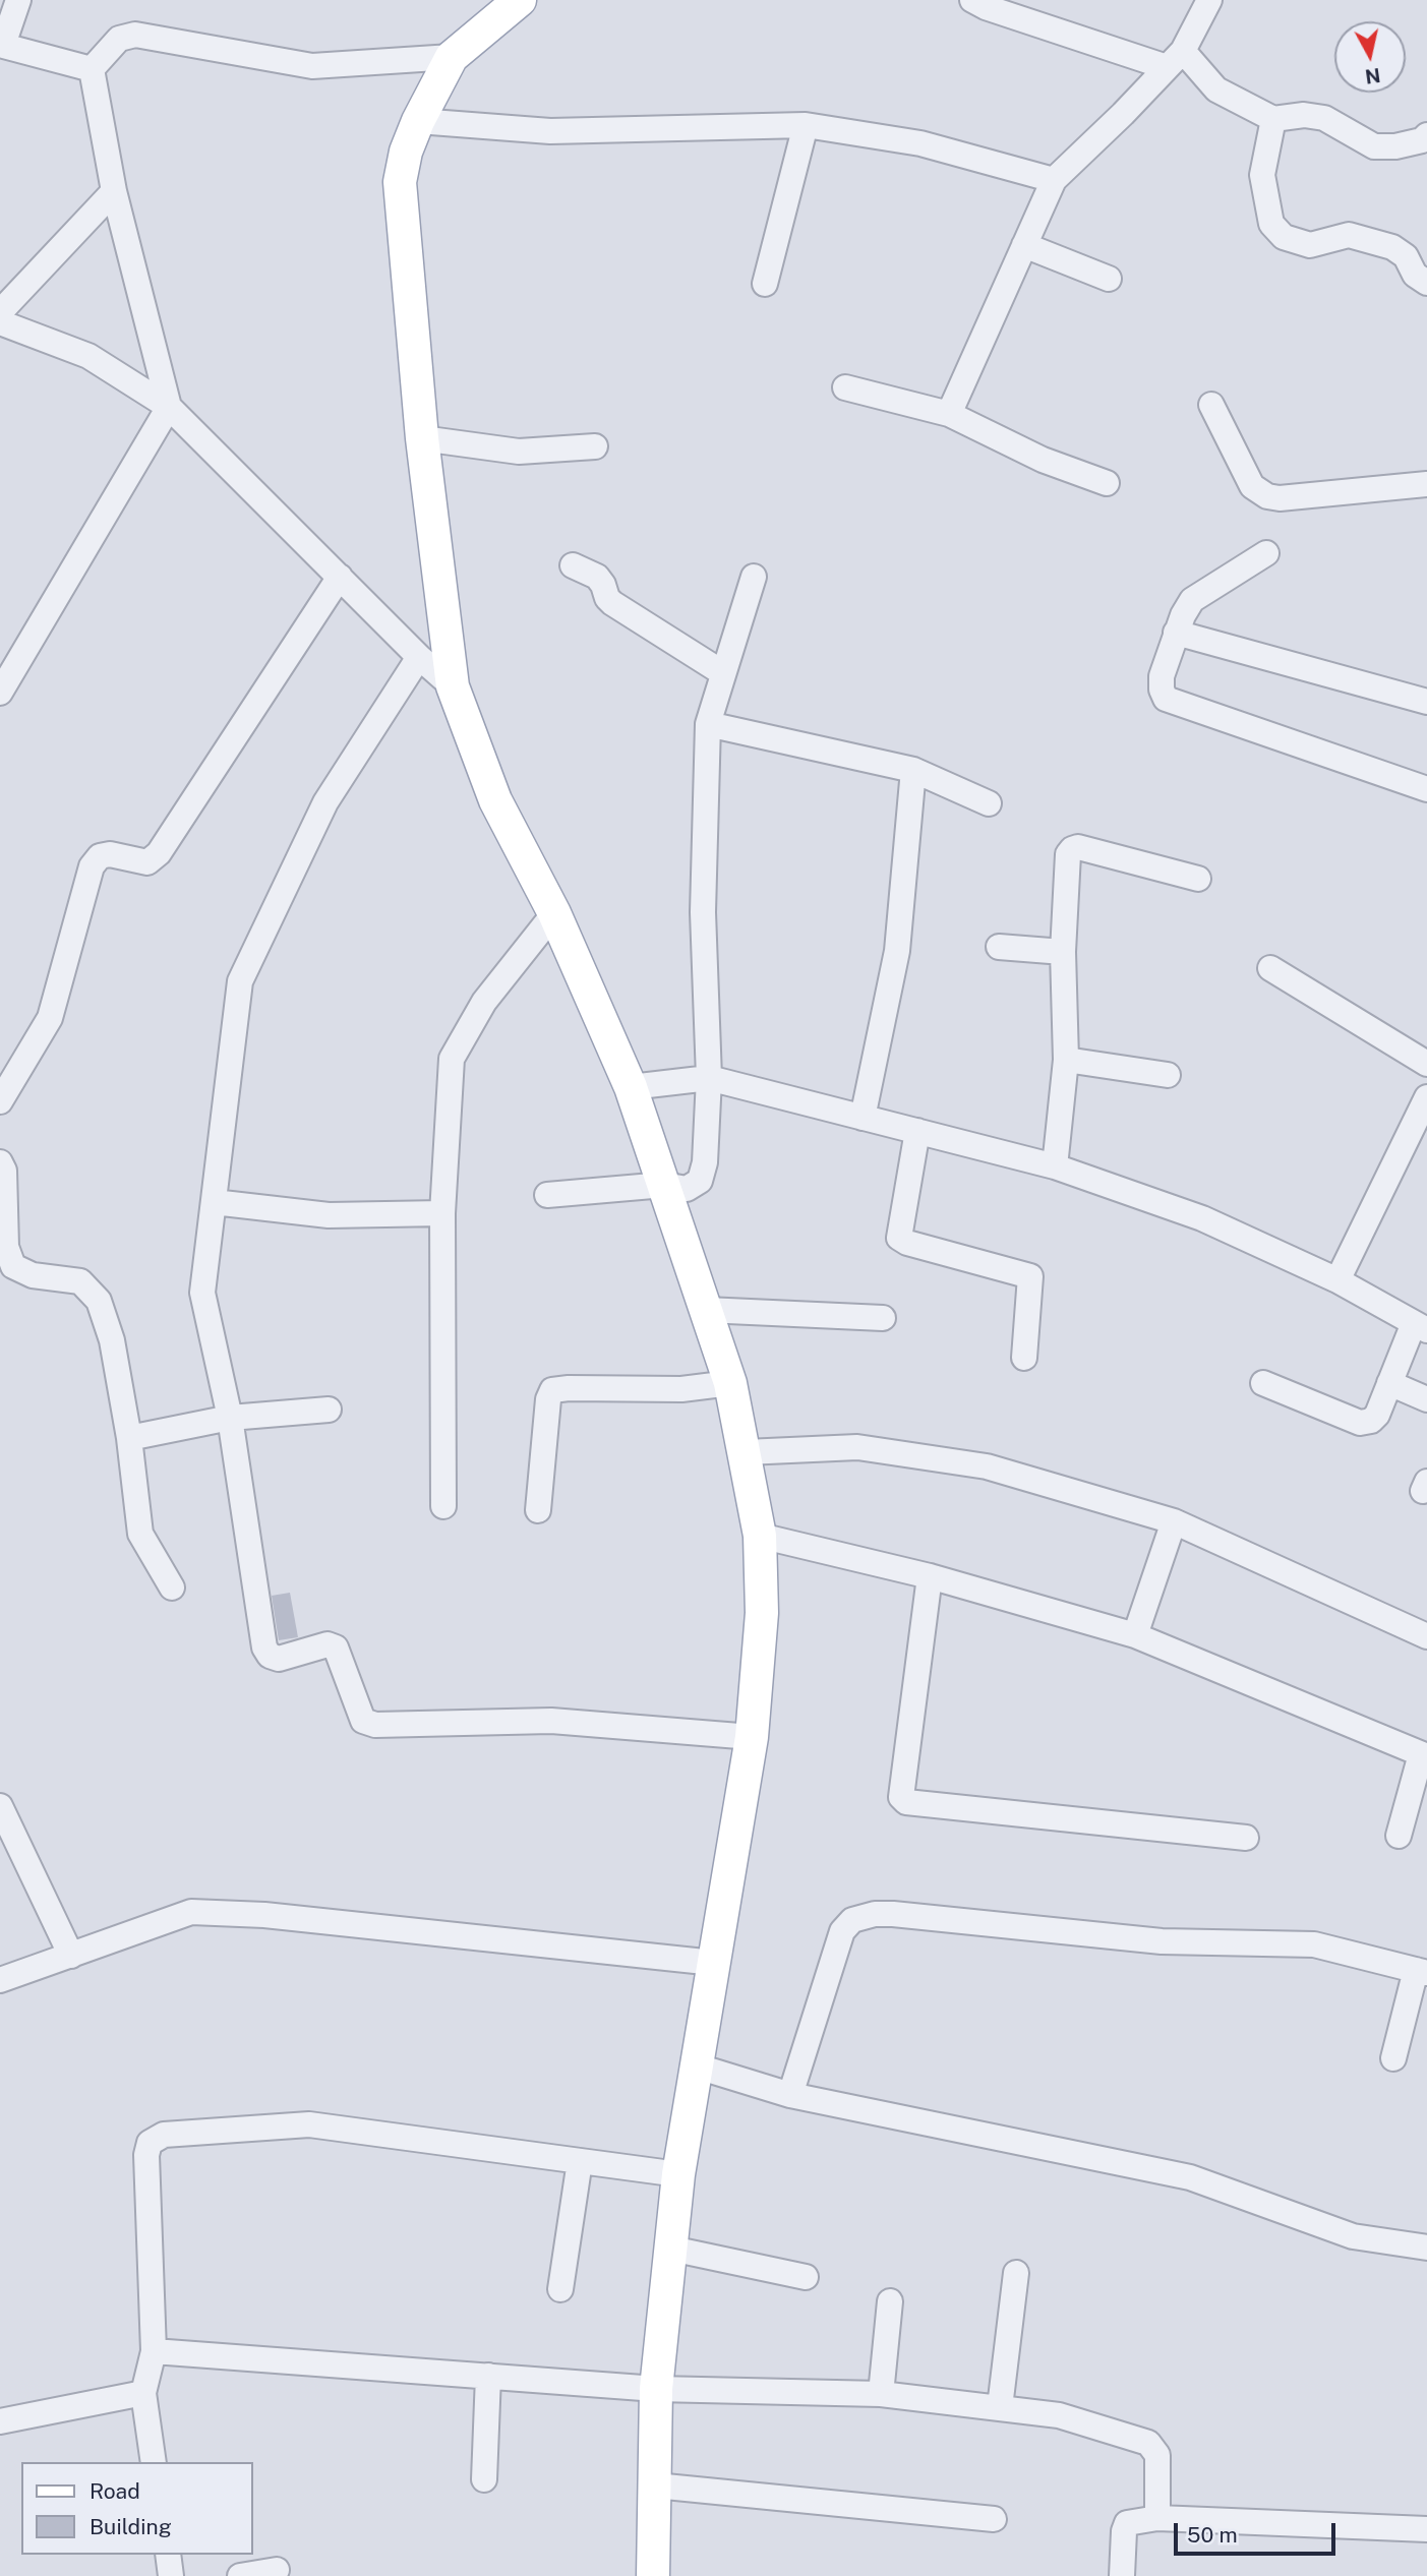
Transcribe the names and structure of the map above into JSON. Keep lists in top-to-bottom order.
{
  "legend": ["Road", "Building"],
  "scale_bar": "50 m",
  "north": "bottom"
}
